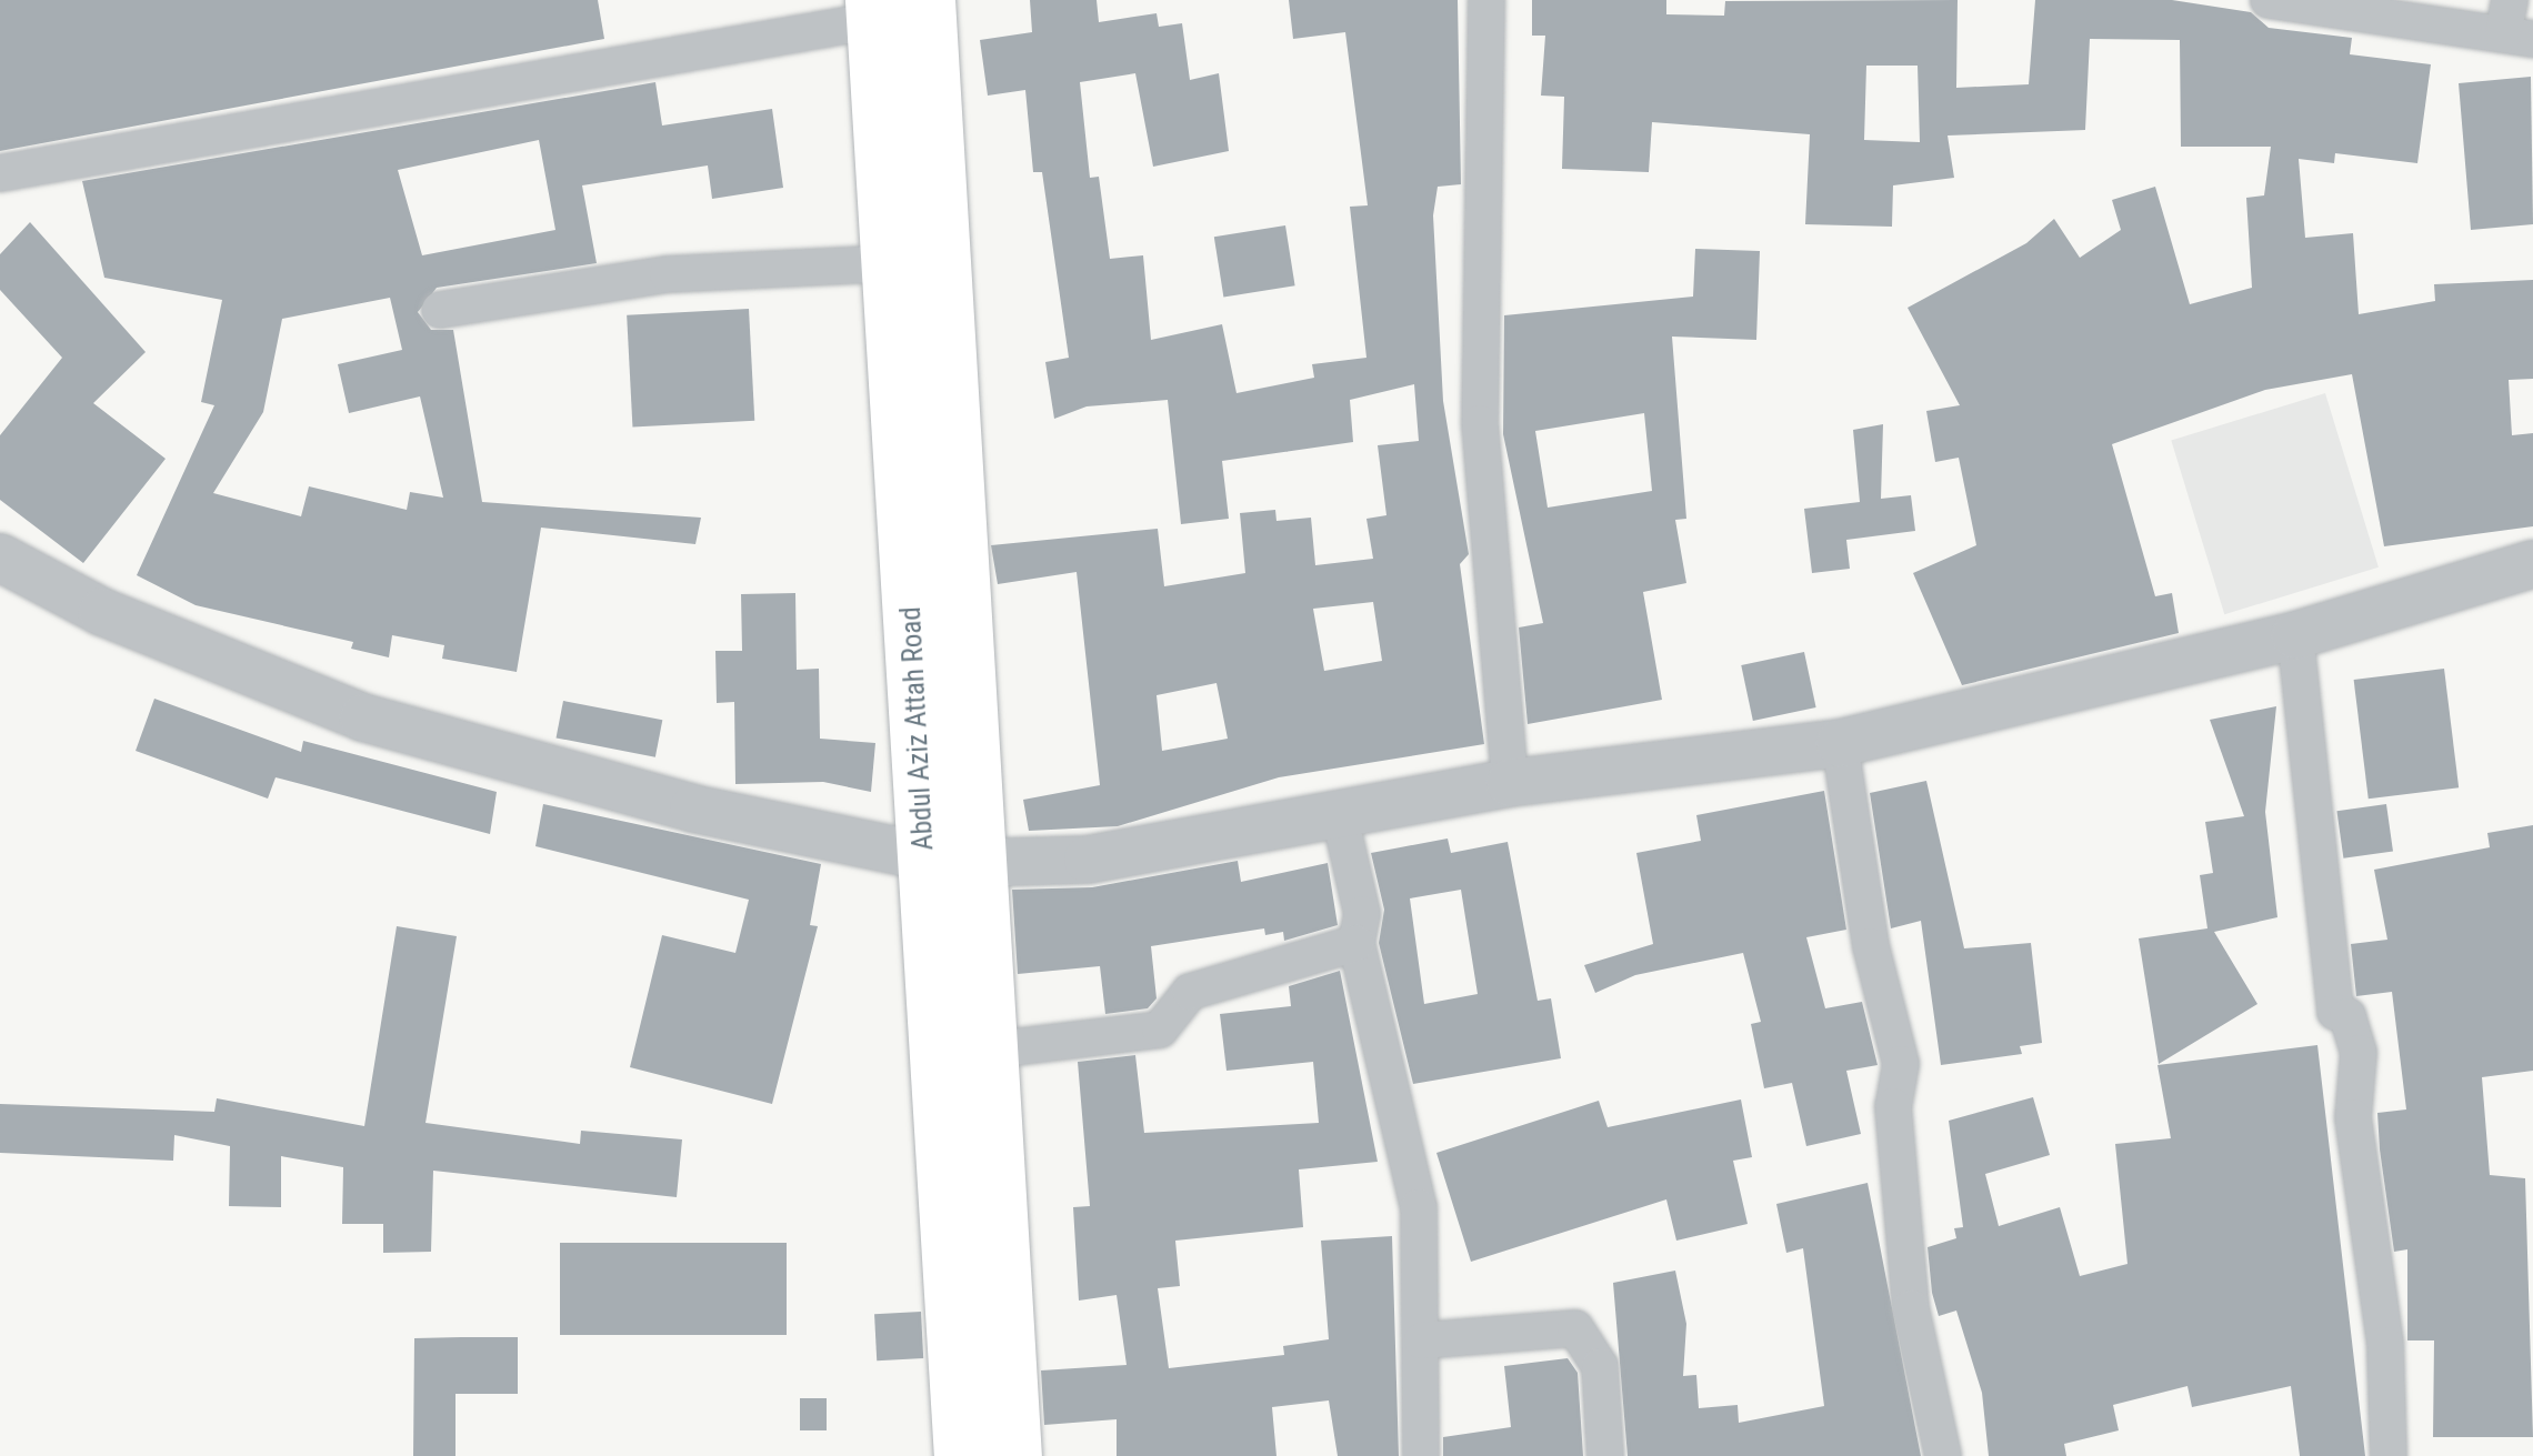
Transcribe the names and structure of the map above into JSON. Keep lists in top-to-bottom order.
{
  "streets": {
    "highway": ["Abdul Aziz Attah Road"]
  }
}
